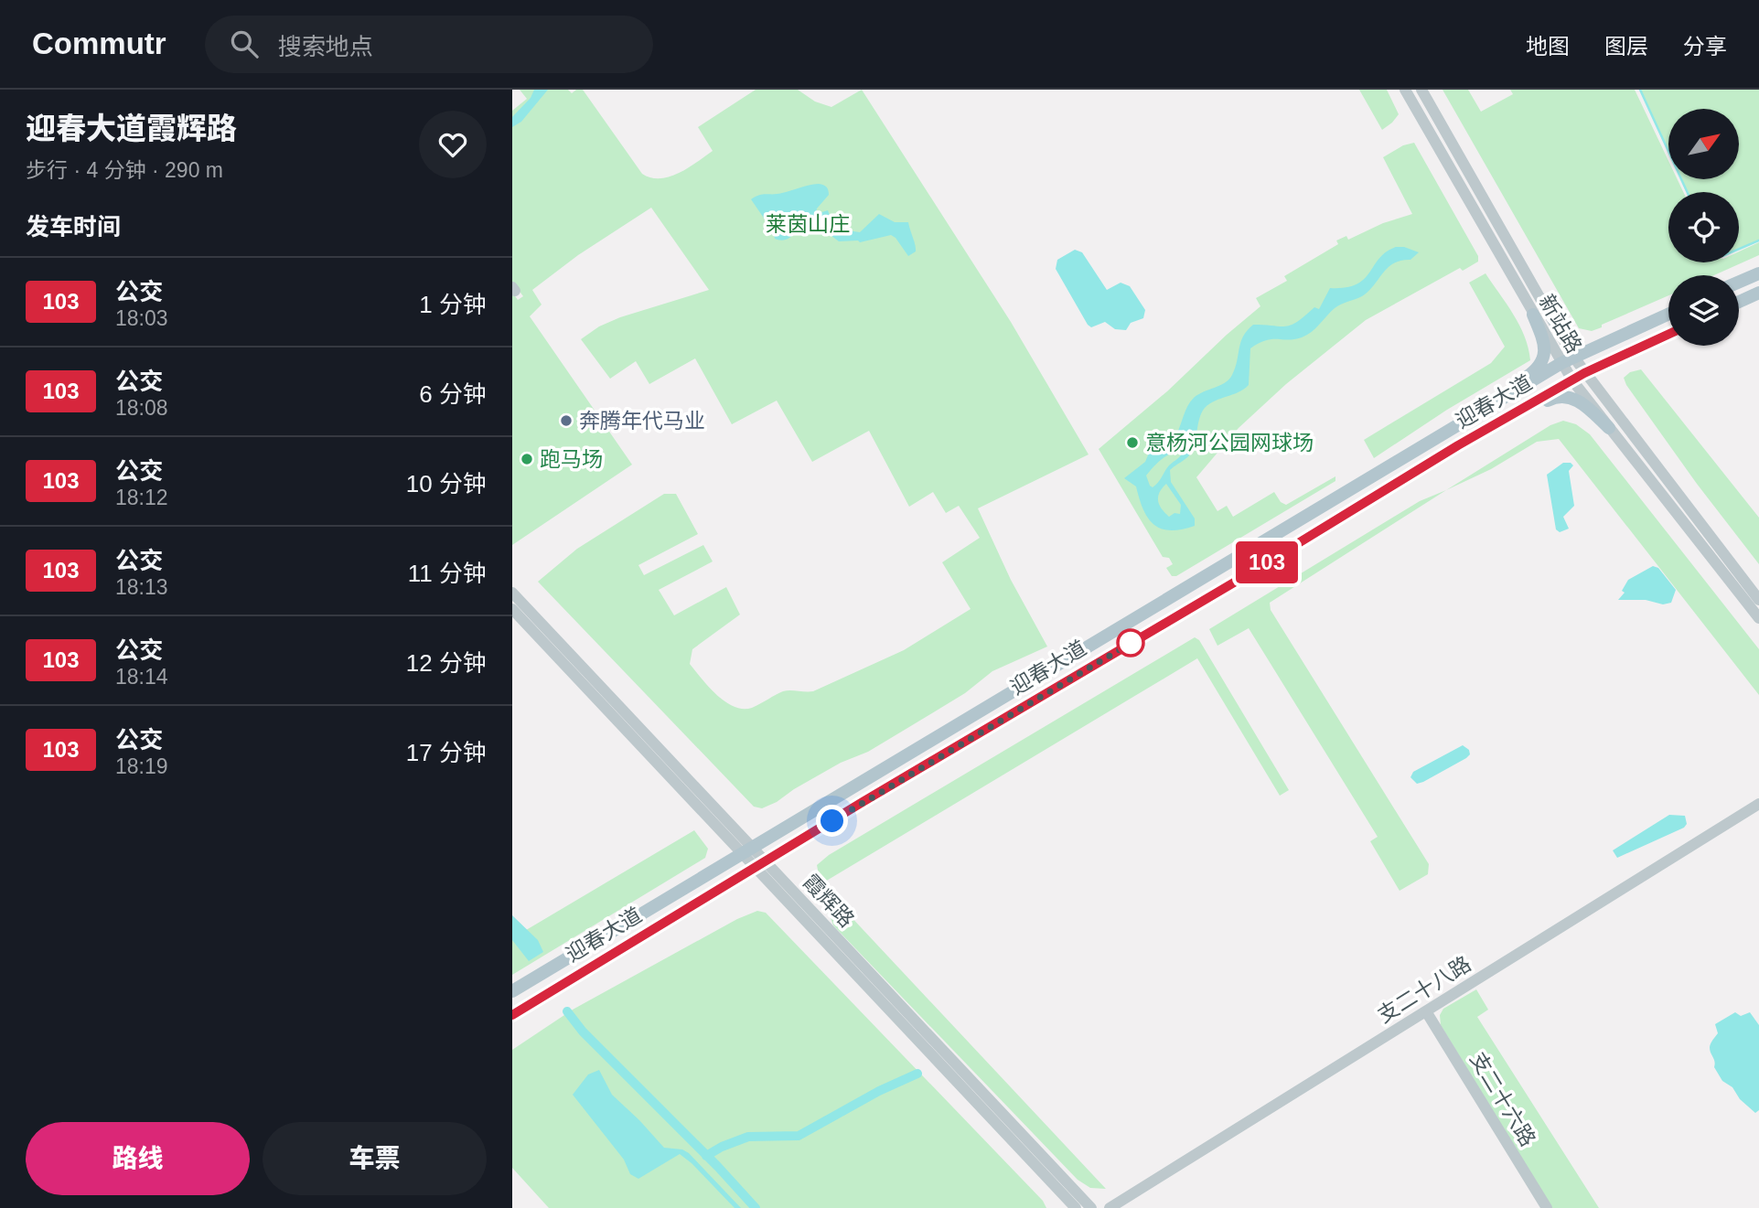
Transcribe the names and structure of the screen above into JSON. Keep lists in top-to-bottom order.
{
  "streets": {
    "main road": ["迎春大道"],
    "street": [
      "新站路",
      "霞辉路",
      "支二十八路",
      "支二十六路"
    ]
  },
  "crossings": [
    ["新站路", "迎春大道"],
    ["迎春大道", "霞辉路"],
    ["支二十八路", "支二十六路"]
  ],
  "parks": ["莱茵山庄"],
  "places": ["奔腾年代马业", "意杨河公园网球场", "跑马场"],
  "lines": ["bus line 103"],
  "north": "top right",
  "page": {
    "header": "Commutr",
    "search": "搜索地点",
    "nav": ["地图", "图层", "分享"],
    "heading": [
      ["迎春大道霞辉路", "步行 · 4 分钟 · 290 m"],
      "发车时间"
    ],
    "on_map": "103",
    "list": [
      {
        "mark": "103",
        "name": "公交",
        "note": "18:03",
        "value": "1 分钟"
      },
      {
        "mark": "103",
        "name": "公交",
        "note": "18:08",
        "value": "6 分钟"
      },
      {
        "mark": "103",
        "name": "公交",
        "note": "18:12",
        "value": "10 分钟"
      },
      {
        "mark": "103",
        "name": "公交",
        "note": "18:13",
        "value": "11 分钟"
      },
      {
        "mark": "103",
        "name": "公交",
        "note": "18:14",
        "value": "12 分钟"
      },
      {
        "mark": "103",
        "name": "公交",
        "note": "18:19",
        "value": "17 分钟"
      }
    ],
    "buttons": ["路线", "车票"]
  }
}
